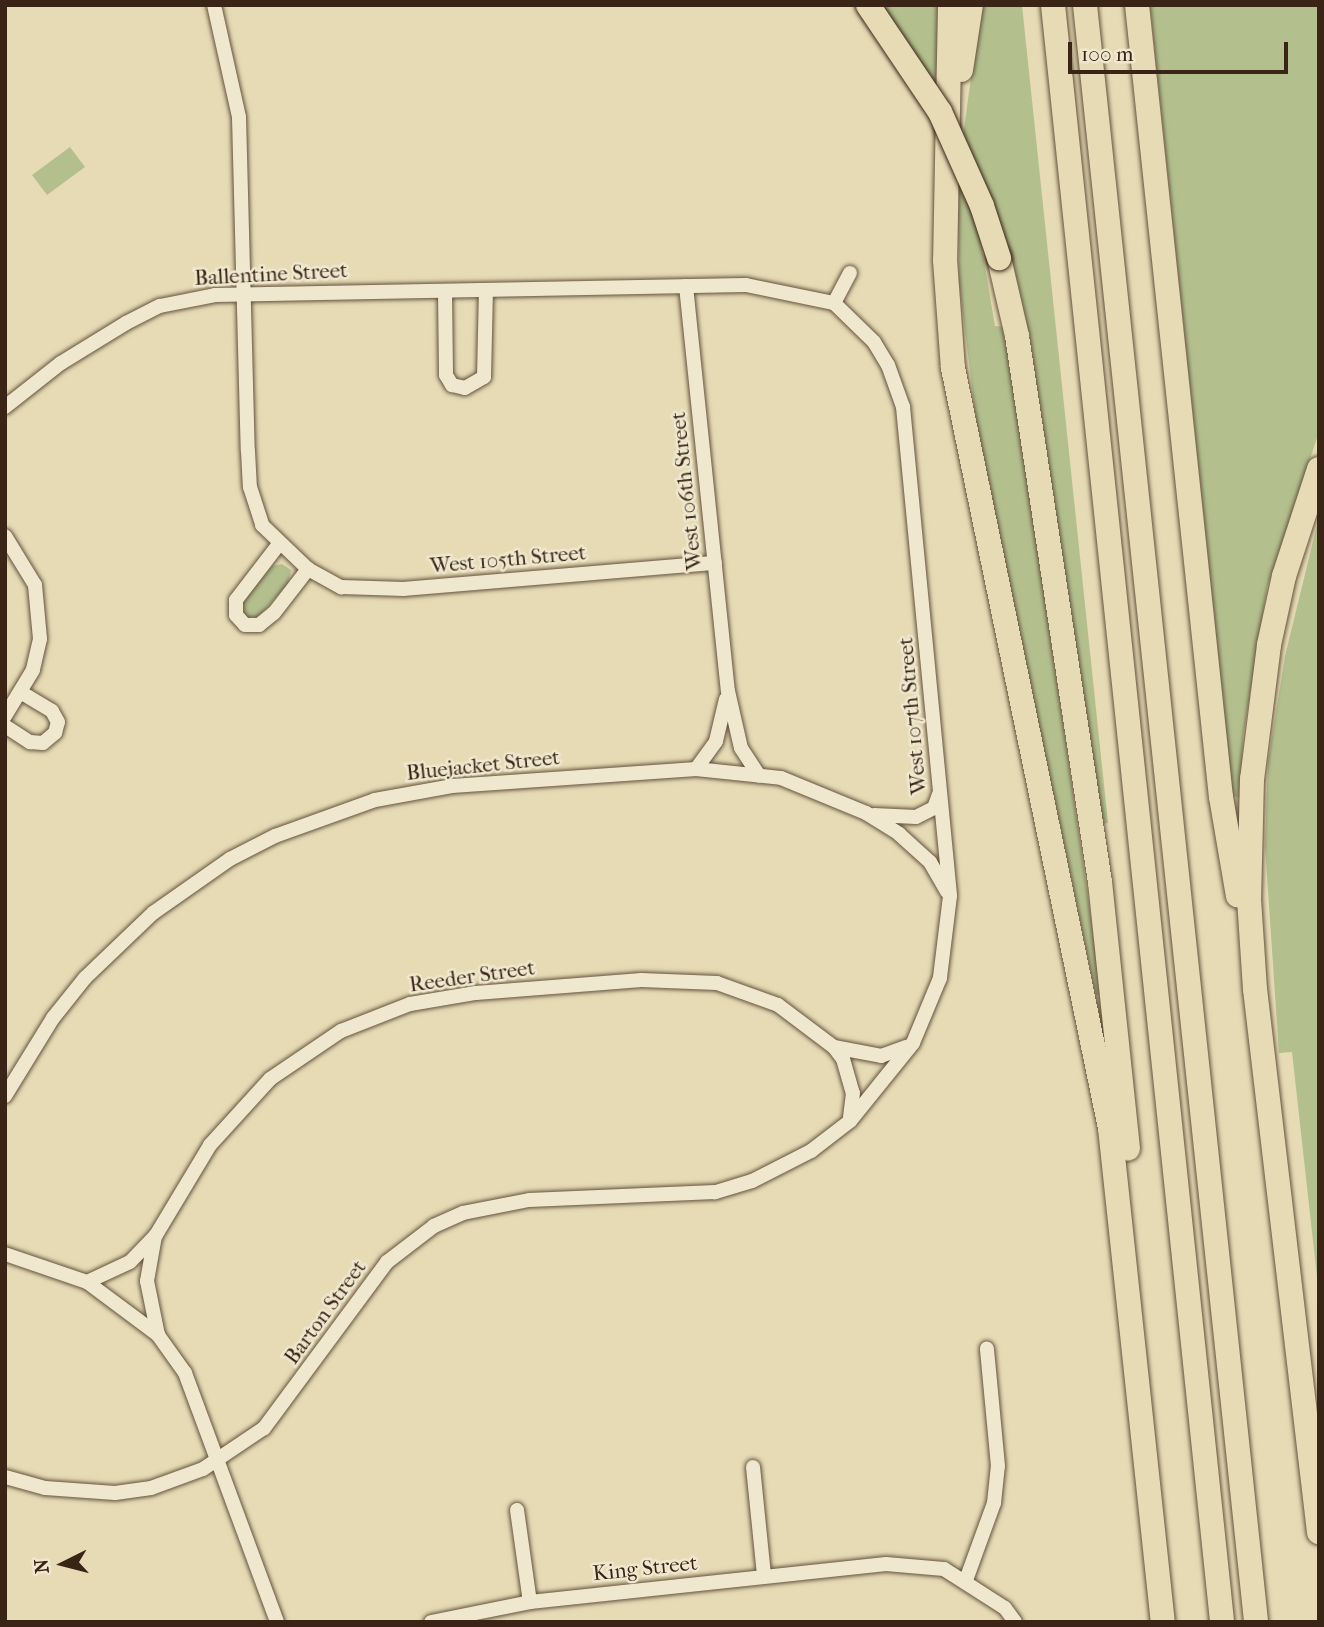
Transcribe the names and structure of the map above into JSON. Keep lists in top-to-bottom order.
{
  "streets": {
    "street": [
      "Ballentine Street",
      "West 106th Street",
      "West 105th Street",
      "West 107th Street",
      "Bluejacket Street",
      "Reeder Street",
      "Barton Street",
      "King Street"
    ]
  },
  "crossings": [
    ["Ballentine Street", "West 106th Street"],
    ["Ballentine Street", "West 105th Street"],
    ["Ballentine Street", "West 107th Street"],
    ["West 106th Street", "West 105th Street"],
    ["West 106th Street", "Bluejacket Street"],
    ["West 107th Street", "Bluejacket Street"],
    ["West 107th Street", "Reeder Street"],
    ["West 107th Street", "Barton Street"],
    ["Reeder Street", "Barton Street"]
  ],
  "scale_bar": "100 m",
  "north": "left"
}
